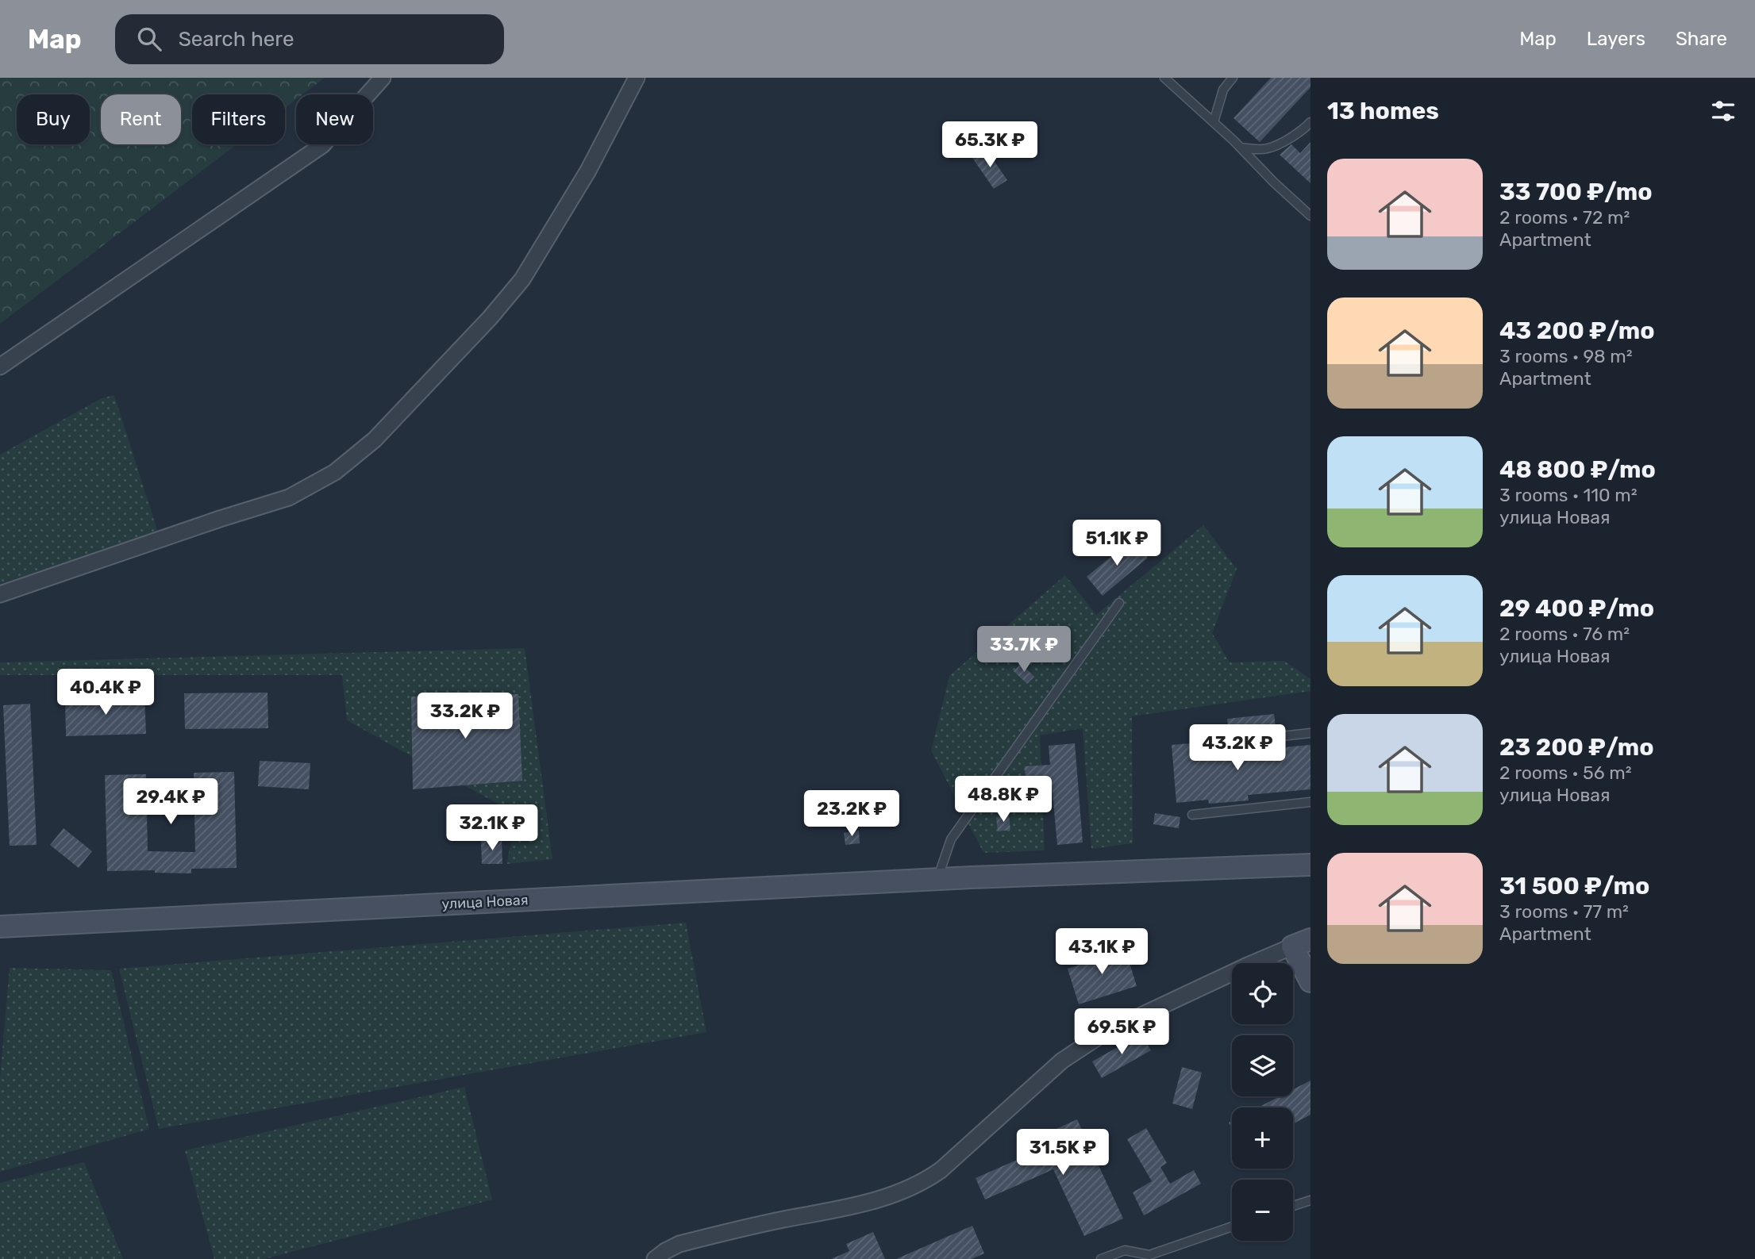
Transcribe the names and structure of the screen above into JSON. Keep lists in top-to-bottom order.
{
  "streets": {
    "street": ["улица Новая"]
  },
  "page": {
    "header": "Map",
    "search": "Search here",
    "nav": ["Map", "Layers", "Share"],
    "heading": "13 homes",
    "chip": [
      "Buy",
      "Rent",
      "Filters",
      "New"
    ],
    "price": [
      "65.3K ₽",
      "51.1K ₽",
      "33.7K ₽",
      "40.4K ₽",
      "33.2K ₽",
      "43.2K ₽",
      "48.8K ₽",
      "29.4K ₽",
      "23.2K ₽",
      "32.1K ₽",
      "43.1K ₽",
      "69.5K ₽",
      "31.5K ₽"
    ],
    "list": [
      {
        "name": "33 700 ₽/mo",
        "note": "2 rooms · 72 m² · Apartment"
      },
      {
        "name": "43 200 ₽/mo",
        "note": "3 rooms · 98 m² · Apartment"
      },
      {
        "name": "48 800 ₽/mo",
        "note": "3 rooms · 110 m² · улица Новая"
      },
      {
        "name": "29 400 ₽/mo",
        "note": "2 rooms · 76 m² · улица Новая"
      },
      {
        "name": "23 200 ₽/mo",
        "note": "2 rooms · 56 m² · улица Новая"
      },
      {
        "name": "31 500 ₽/mo",
        "note": "3 rooms · 77 m² · Apartment"
      }
    ],
    "map_buttons": ["+", "−"]
  }
}
